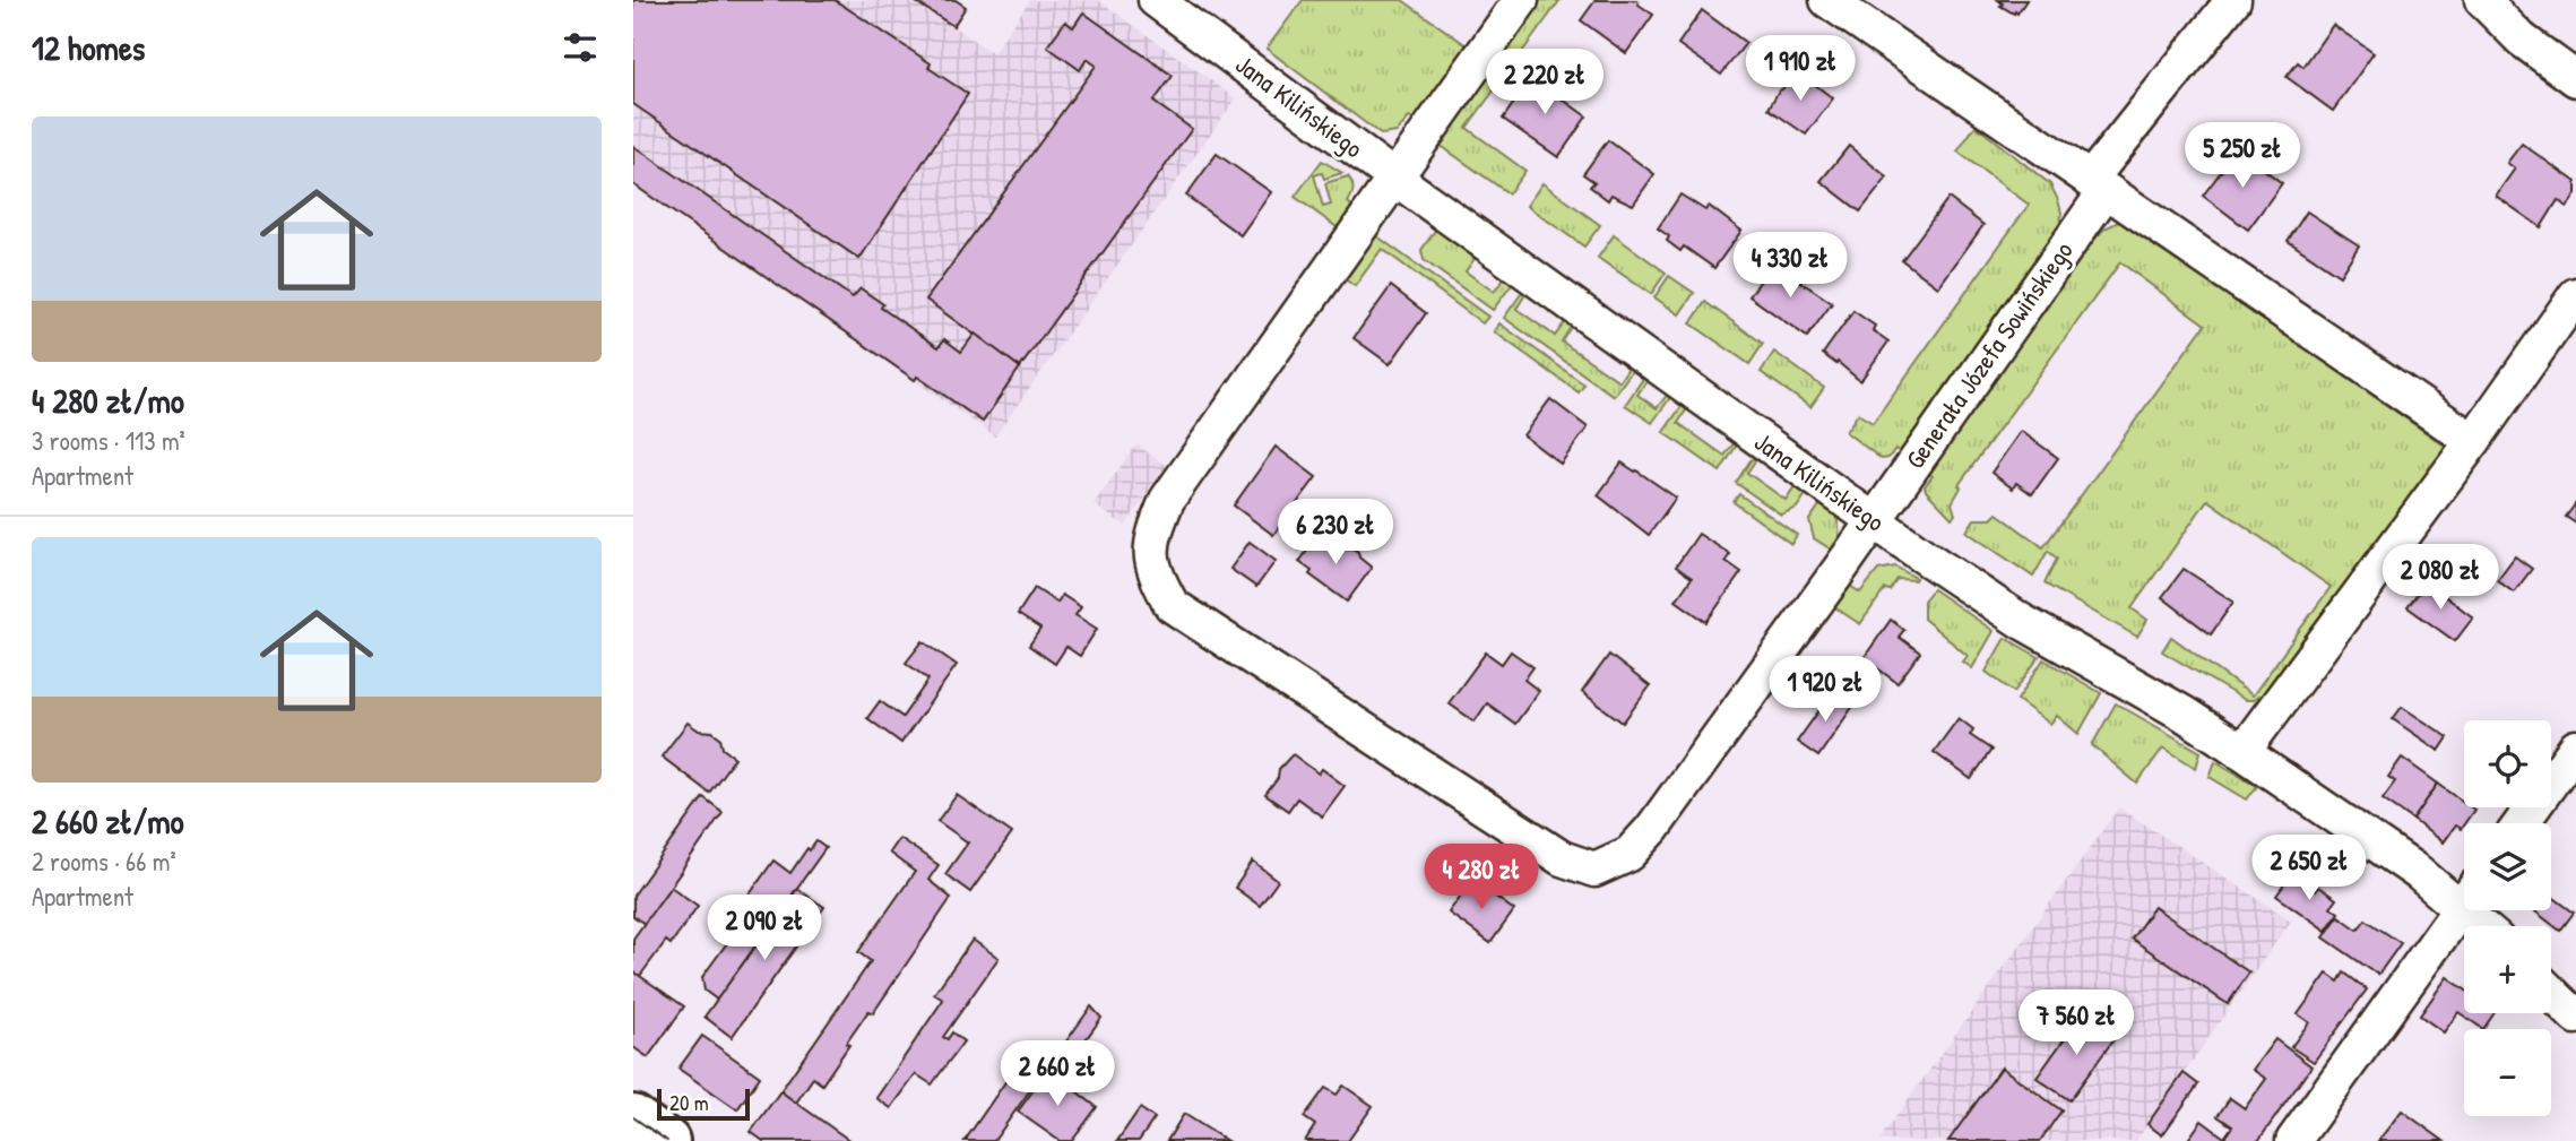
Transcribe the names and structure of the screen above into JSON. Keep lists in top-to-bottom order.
{
  "streets": {
    "street": ["Jana Kilińskiego", "Generała Józefa Sowińskiego"]
  },
  "crossings": [
    ["Jana Kilińskiego", "Generała Józefa Sowińskiego"]
  ],
  "scale_bar": "20 m",
  "page": {
    "heading": "12 homes",
    "price": [
      "1 910 zł",
      "2 220 zł",
      "5 250 zł",
      "4 330 zł",
      "6 230 zł",
      "2 080 zł",
      "1 920 zł",
      "2 650 zł",
      "4 280 zł",
      "2 090 zł",
      "7 560 zł",
      "2 660 zł"
    ],
    "list": [
      {
        "name": "4 280 zł/mo",
        "note": "3 rooms · 113 m² · Apartment"
      },
      {
        "name": "2 660 zł/mo",
        "note": "2 rooms · 66 m² · Apartment"
      }
    ],
    "map_buttons": ["+", "−"],
    "scale": "20 m"
  }
}
